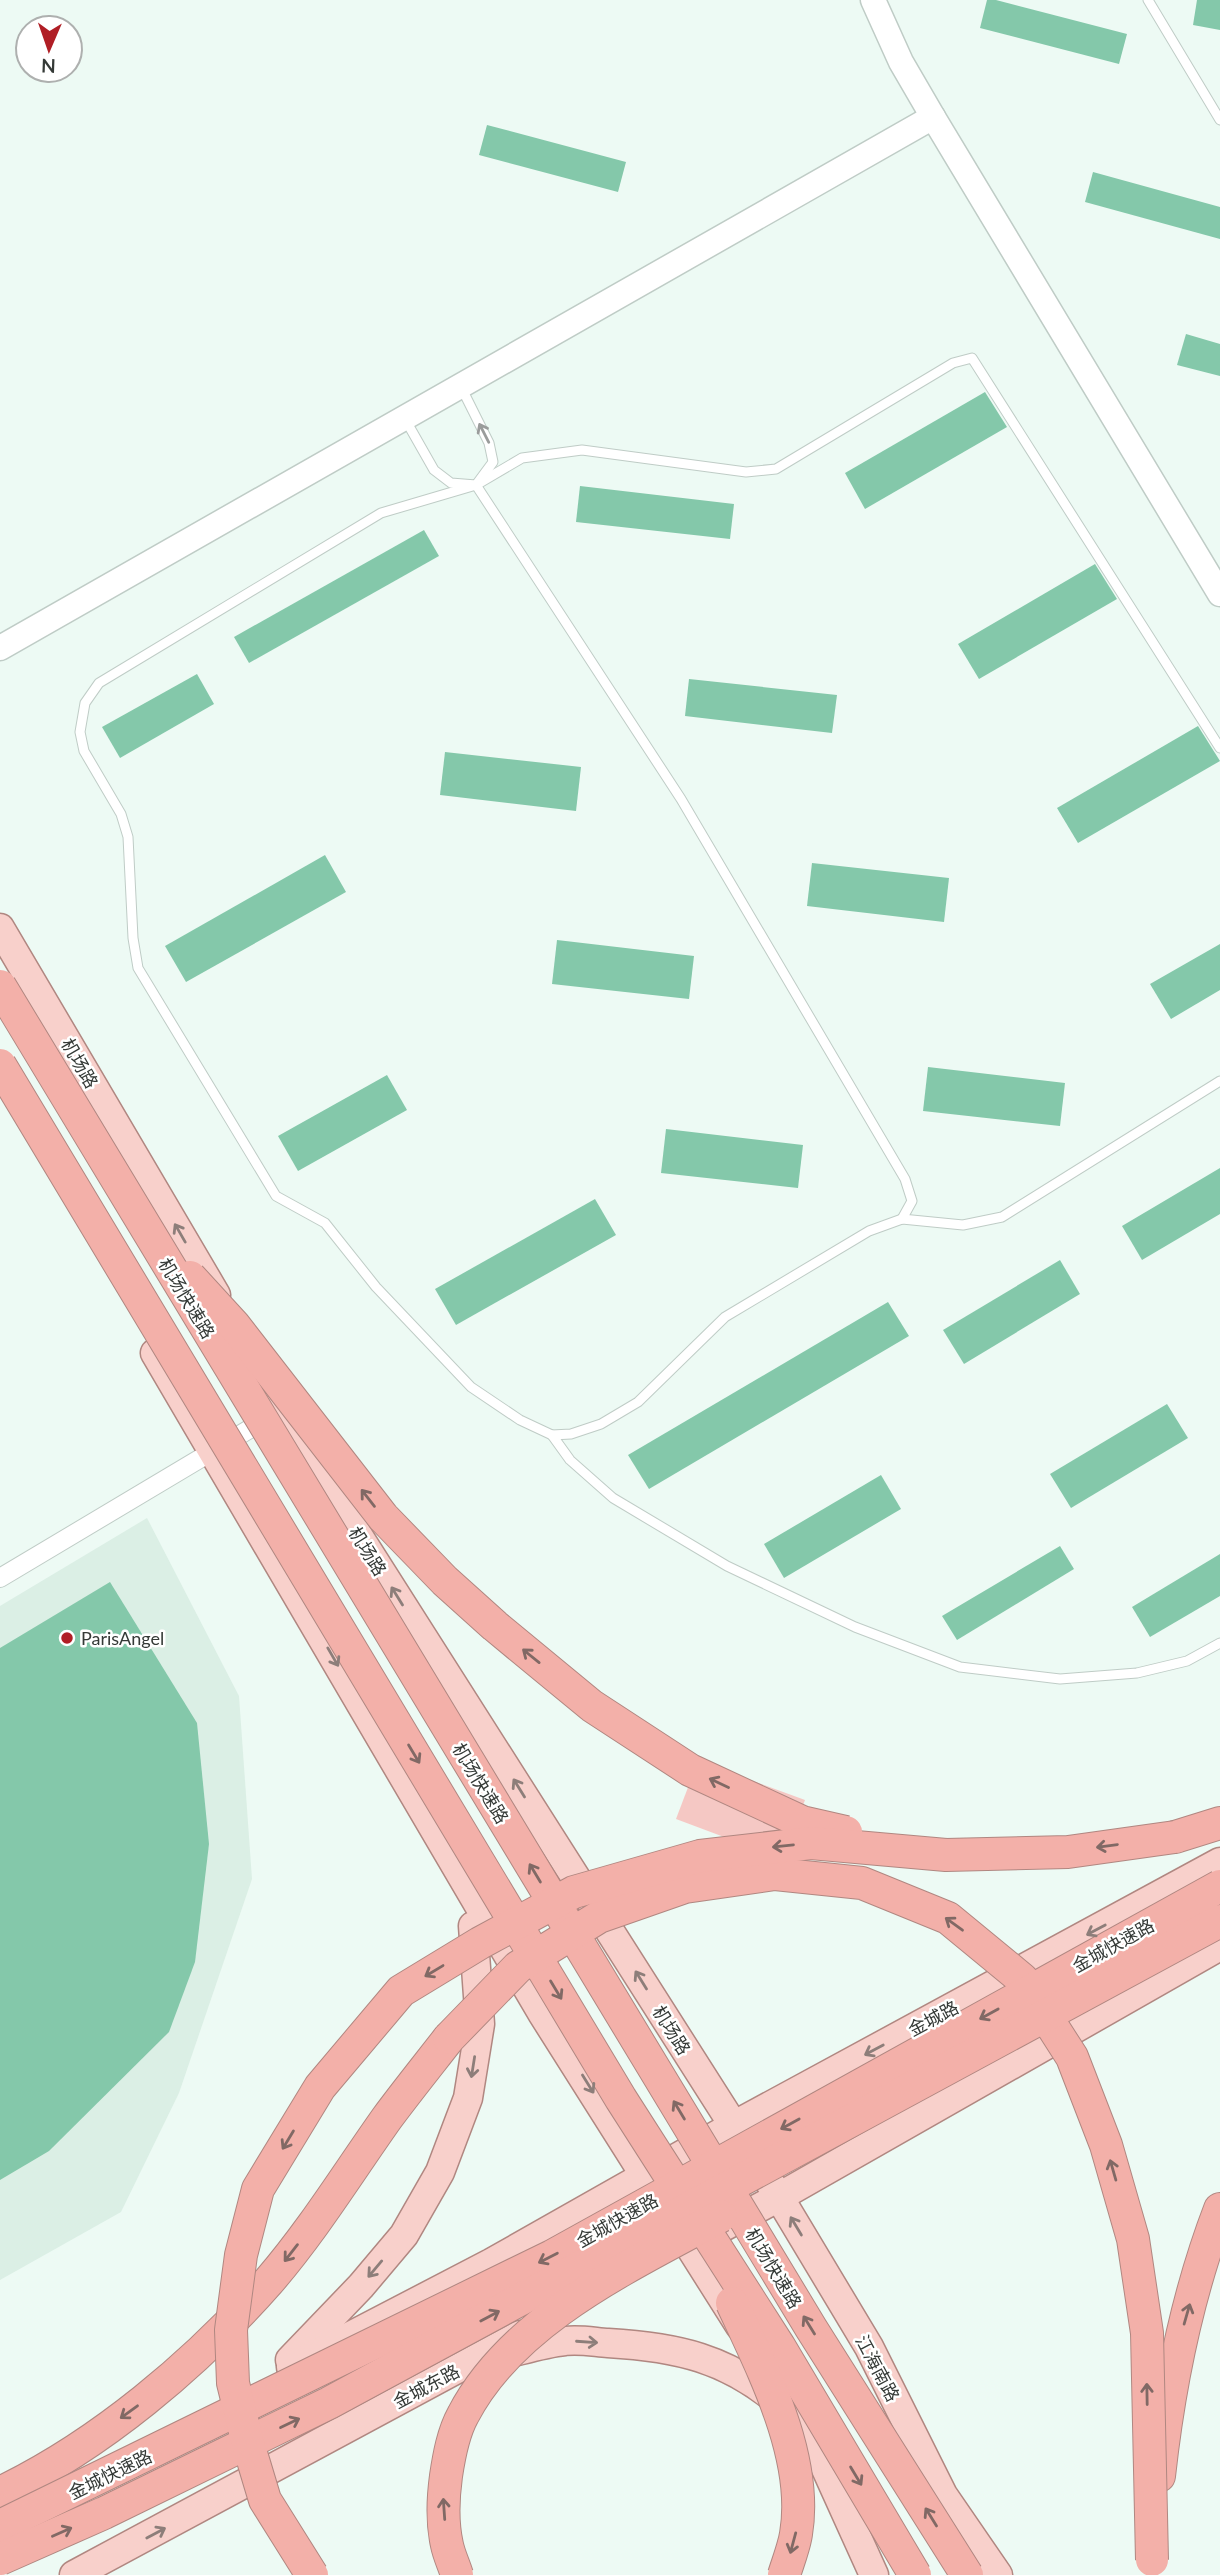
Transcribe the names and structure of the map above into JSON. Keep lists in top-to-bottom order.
{
  "streets": {
    "highway": ["机场快速路", "金城快速路"],
    "main road": [
      "机场路",
      "金城路",
      "江海南路",
      "金城东路"
    ]
  },
  "crossings": [
    ["机场路", "金城路"],
    ["机场路", "江海南路"],
    ["江海南路", "金城东路"]
  ],
  "places": ["ParisAngel"],
  "north": "bottom"
}
